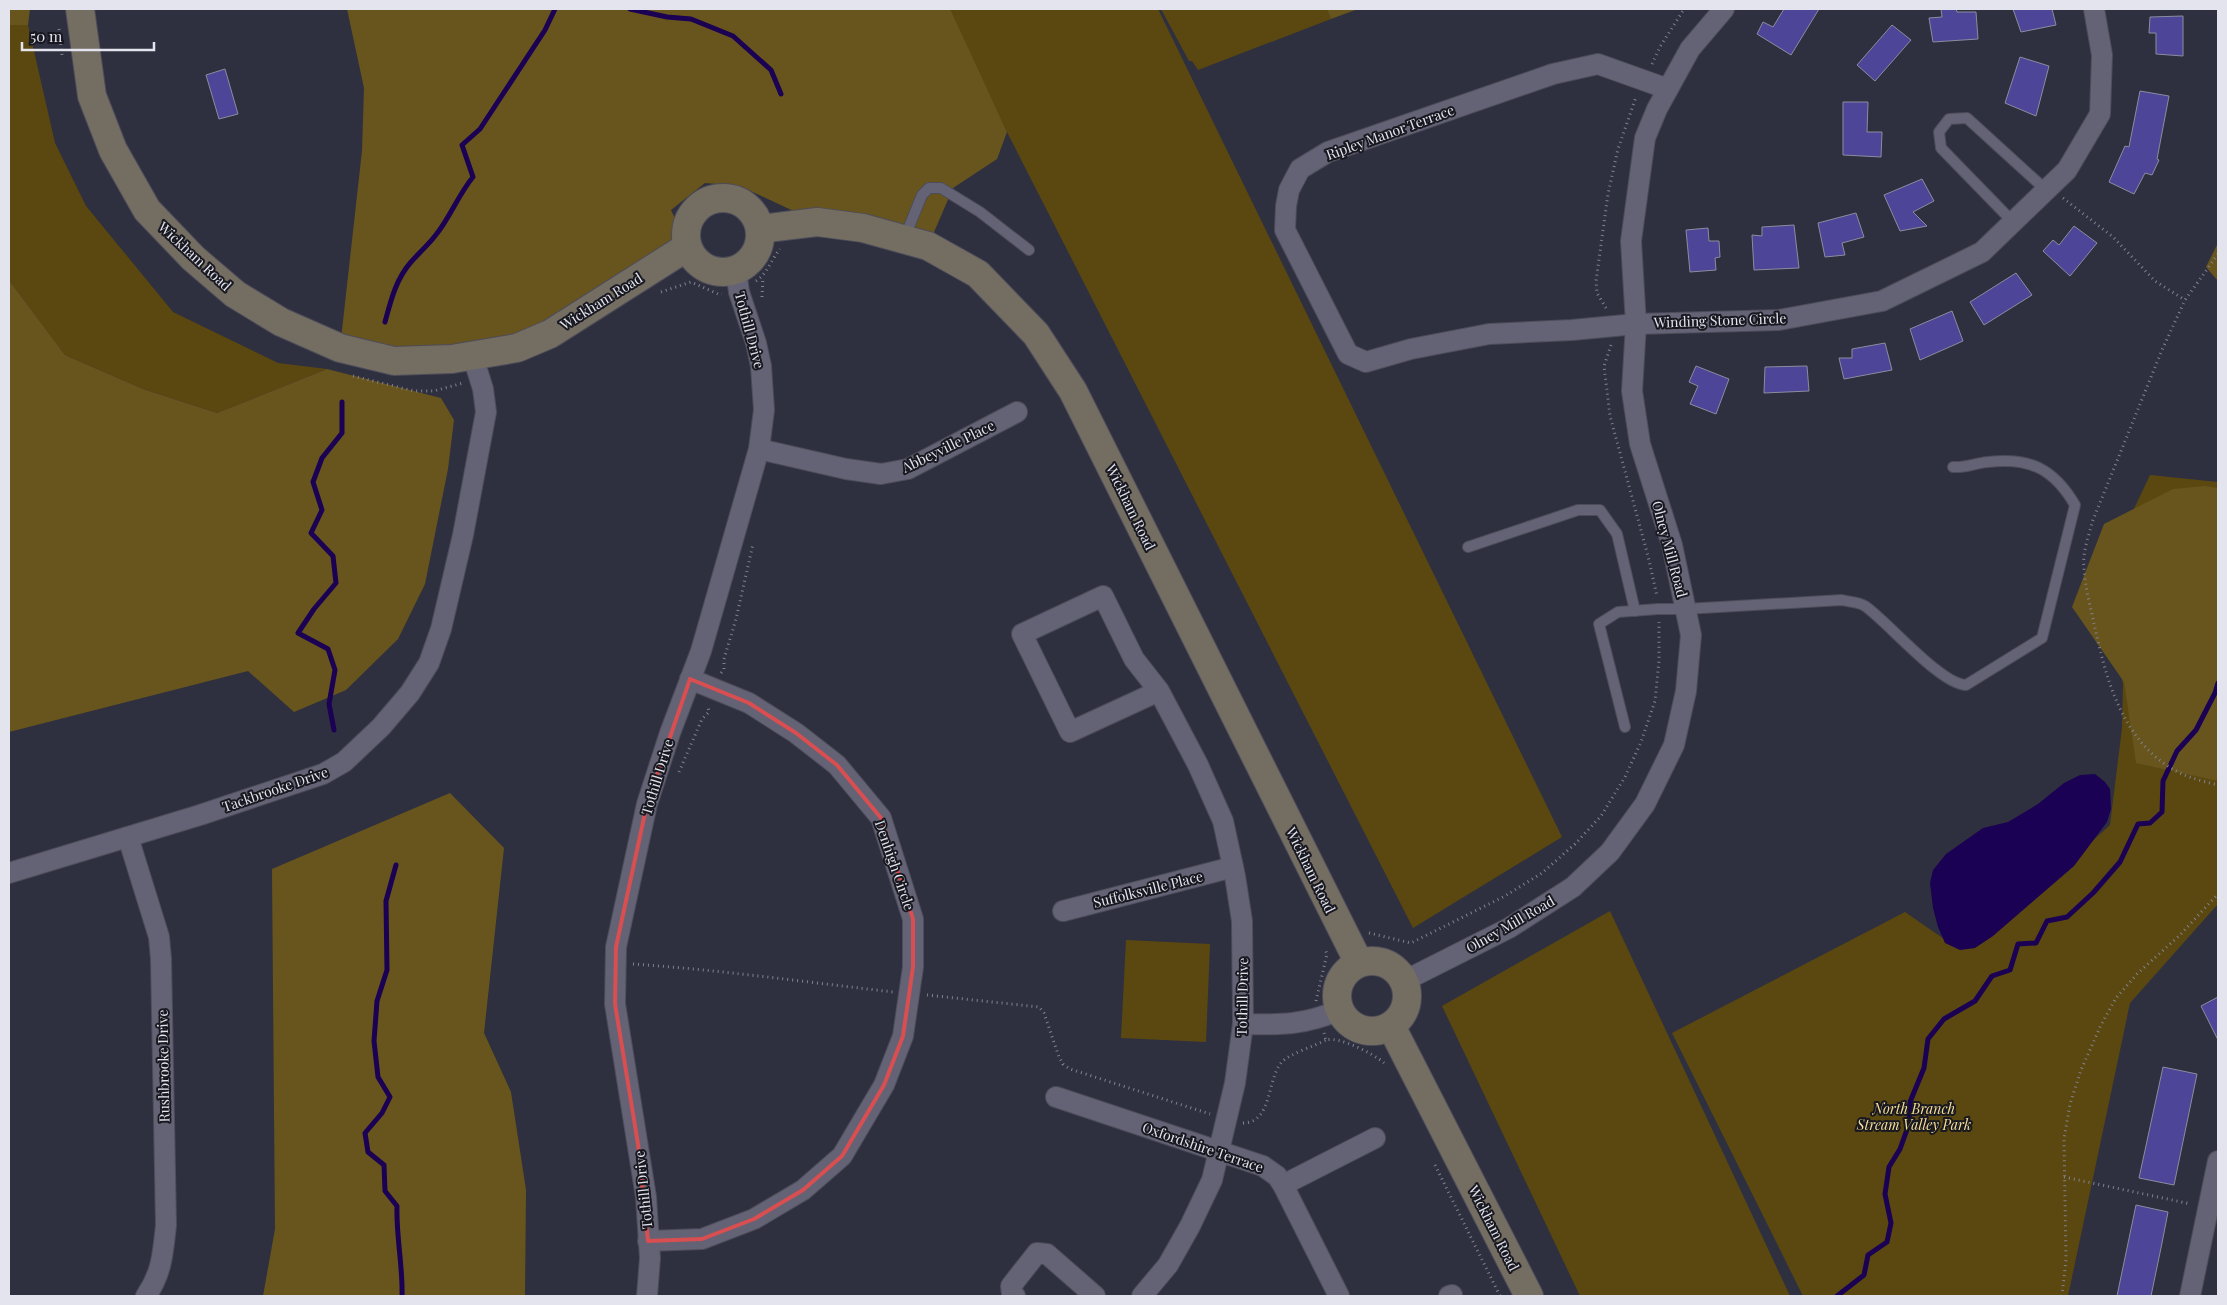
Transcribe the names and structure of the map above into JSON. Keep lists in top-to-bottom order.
{
  "streets": {
    "street": [
      "Ripley Manor Terrace",
      "Wickham Road",
      "Winding Stone Circle",
      "Tothill Drive",
      "Abbeyville Place",
      "Olney Mill Road",
      "Tackbrooke Drive",
      "Denhigh Circle",
      "Suffolksville Place",
      "Rushbrooke Drive",
      "Oxfordshire Terrace"
    ]
  },
  "crossings": [
    ["Ripley Manor Terrace", "Winding Stone Circle"],
    ["Ripley Manor Terrace", "Olney Mill Road"],
    ["Wickham Road", "Tothill Drive"],
    ["Wickham Road", "Olney Mill Road"],
    ["Wickham Road", "Tackbrooke Drive"],
    ["Winding Stone Circle", "Olney Mill Road"],
    ["Tothill Drive", "Abbeyville Place"],
    ["Tothill Drive", "Denhigh Circle"],
    ["Tothill Drive", "Suffolksville Place"],
    ["Tothill Drive", "Oxfordshire Terrace"],
    ["Tackbrooke Drive", "Rushbrooke Drive"]
  ],
  "parks": ["North Branch Stream Valley Park"],
  "scale_bar": "50 m"
}
